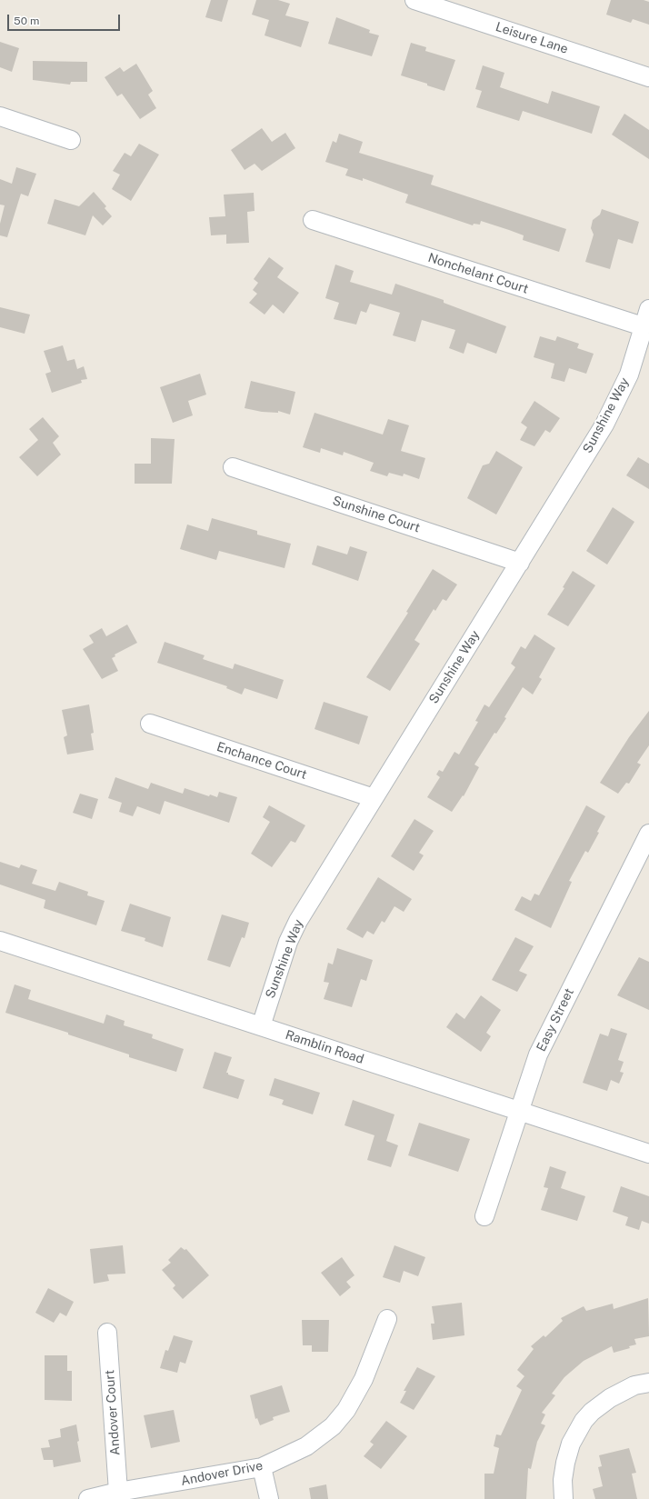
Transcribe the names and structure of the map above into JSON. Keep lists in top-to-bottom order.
{
  "streets": {
    "street": [
      "Leisure Lane",
      "Nonchelant Court",
      "Sunshine Way",
      "Sunshine Court",
      "Enchance Court",
      "Easy Street",
      "Ramblin Road",
      "Andover Court",
      "Andover Drive"
    ]
  },
  "crossings": [
    ["Nonchelant Court", "Sunshine Way"],
    ["Sunshine Way", "Sunshine Court"],
    ["Sunshine Way", "Enchance Court"],
    ["Sunshine Way", "Ramblin Road"],
    ["Easy Street", "Ramblin Road"],
    ["Andover Court", "Andover Drive"]
  ],
  "scale_bar": "50 m"
}
